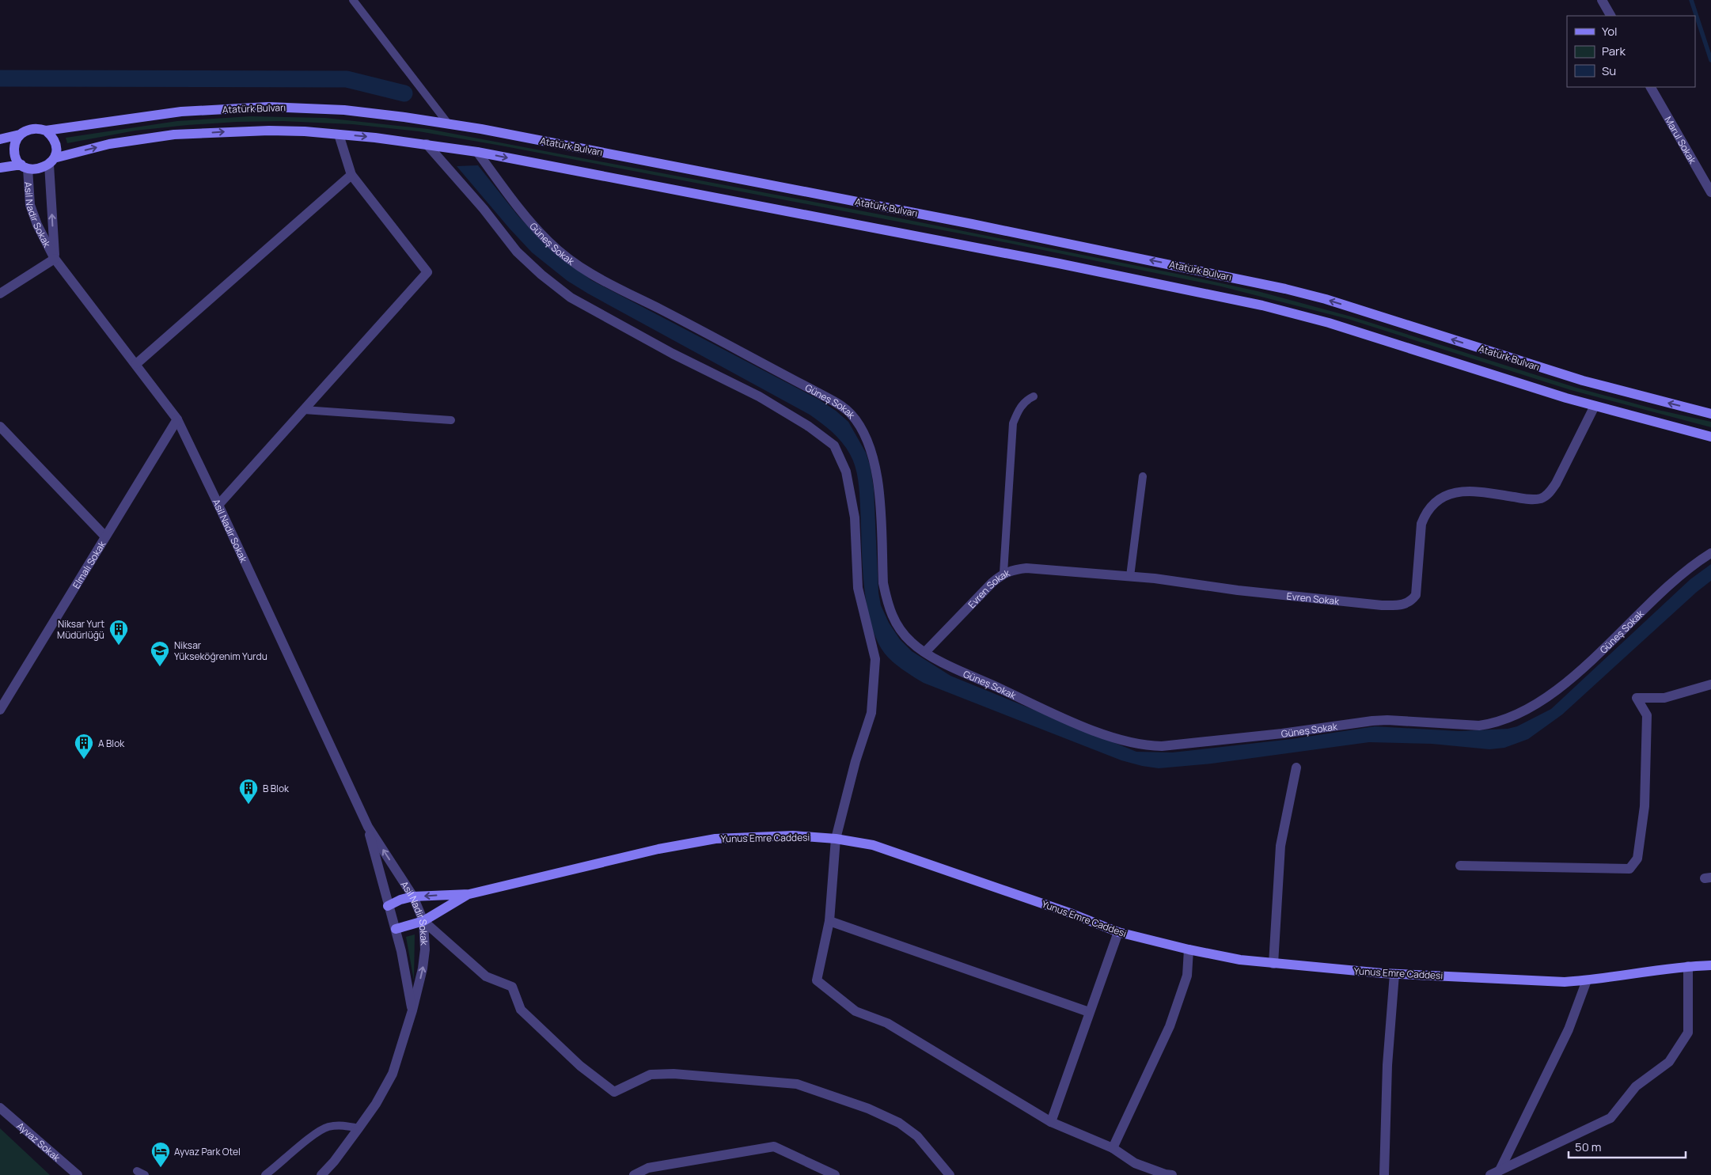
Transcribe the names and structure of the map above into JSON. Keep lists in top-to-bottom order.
{
  "streets": {
    "main road": ["Atatürk Bulvarı", "Yunus Emre Caddesi"],
    "street": [
      "Marul Sokak",
      "Asil Nadir Sokak",
      "Güneş Sokak",
      "Elmalı Sokak",
      "Evren Sokak",
      "Ayvaz Sokak"
    ]
  },
  "crossings": [
    ["Atatürk Bulvarı", "Asil Nadir Sokak"],
    ["Asil Nadir Sokak", "Elmalı Sokak"],
    ["Asil Nadir Sokak", "Yunus Emre Caddesi"],
    ["Güneş Sokak", "Evren Sokak"]
  ],
  "places": {
    "building": ["Niksar Yurt Müdürlüğü", "A Blok", "B Blok"],
    "school or university": ["Niksar Yükseköğrenim Yurdu"],
    "hotel": ["Ayvaz Park Otel"]
  },
  "legend": ["Yol", "Park", "Su"],
  "scale_bar": "50 m"
}
